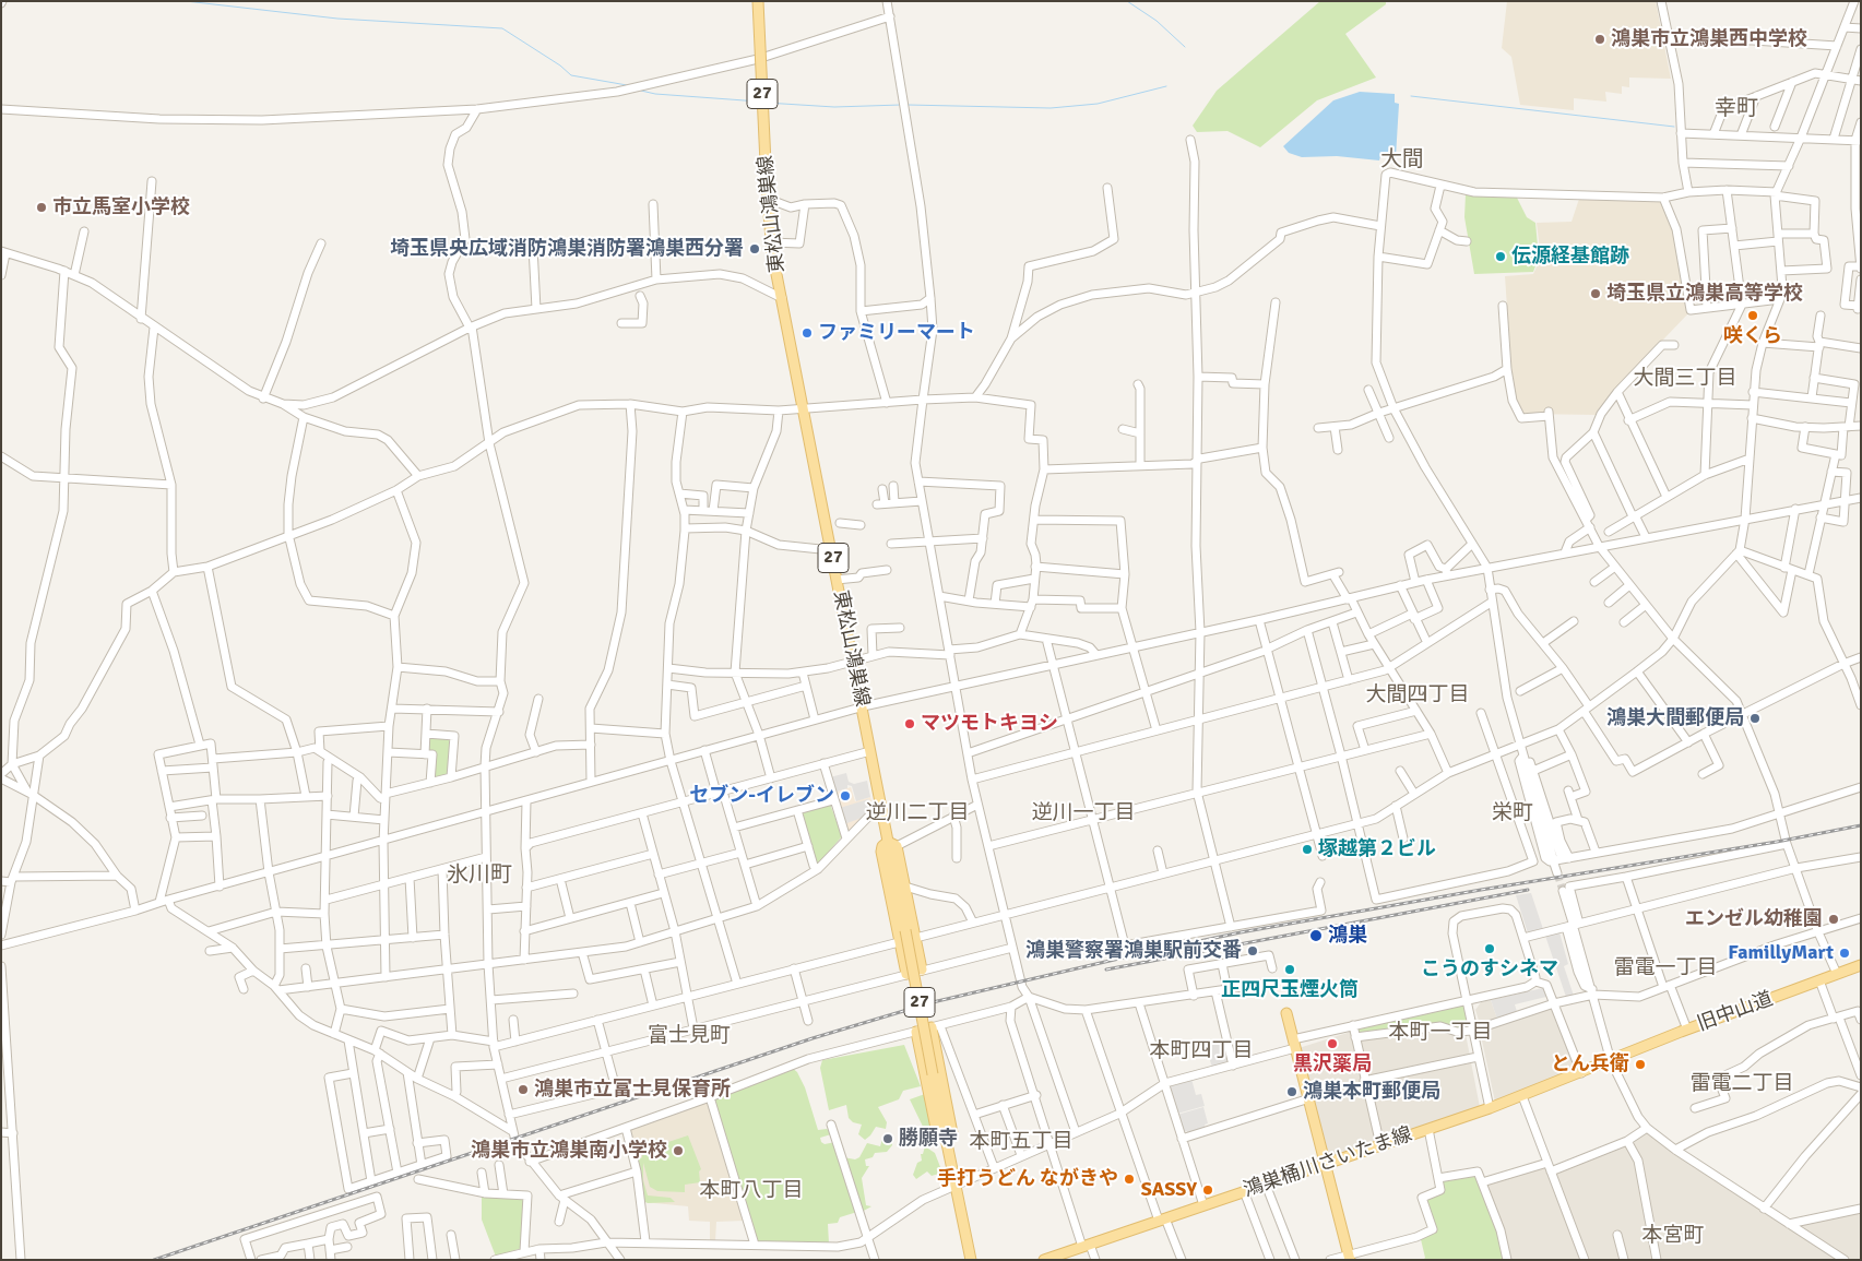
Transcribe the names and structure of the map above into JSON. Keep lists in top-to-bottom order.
{
  "streets": {
    "main road": [
      "27",
      "東松山鴻巣線",
      "旧中山道",
      "鴻巣桶川さいたま線"
    ]
  },
  "crossings": [
    ["旧中山道", "鴻巣桶川さいたま線"]
  ],
  "districts": [
    "幸町",
    "大間",
    "大間三丁目",
    "大間四丁目",
    "逆川二丁目",
    "逆川一丁目",
    "栄町",
    "氷川町",
    "雷電一丁目",
    "本町一丁目",
    "富士見町",
    "本町四丁目",
    "雷電二丁目",
    "本町五丁目",
    "本町八丁目",
    "本宮町"
  ],
  "places": [
    "鴻巣市立鴻巣西中学校",
    "市立馬室小学校",
    "埼玉県央広域消防鴻巣消防署鴻巣西分署",
    "伝源経基館跡",
    "埼玉県立鴻巣高等学校",
    "咲くら",
    "ファミリーマート",
    "鴻巣大間郵便局",
    "マツモトキヨシ",
    "セブン-イレブン",
    "塚越第２ビル",
    "エンゼル幼稚園",
    "鴻巣",
    "こうのすシネマ",
    "鴻巣警察署鴻巣駅前交番",
    "FamillyMart",
    "正四尺玉煙火筒",
    "黒沢薬局",
    "とん兵衛",
    "鴻巣市立富士見保育所",
    "鴻巣本町郵便局",
    "勝願寺",
    "鴻巣市立鴻巣南小学校",
    "手打うどん ながきや",
    "SASSY"
  ]
}
